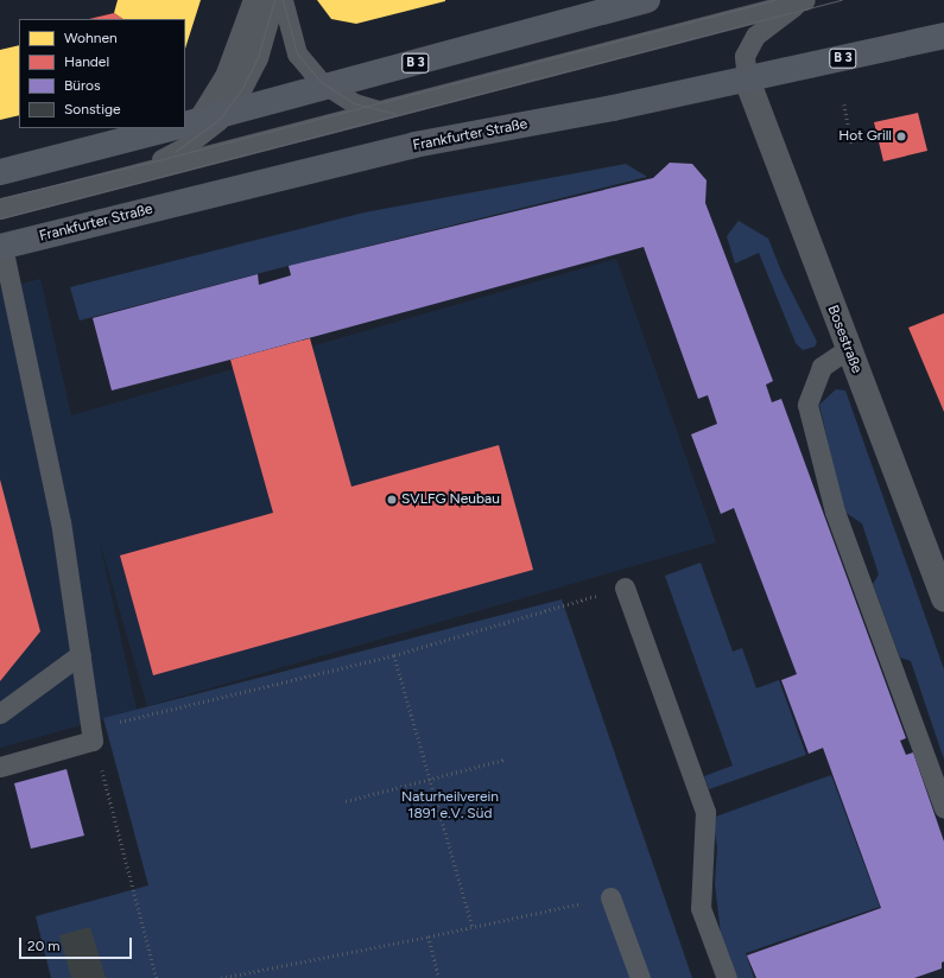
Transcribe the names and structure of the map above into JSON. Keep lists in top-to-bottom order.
{
  "streets": {
    "main road": ["B 3", "Frankfurter Straße"],
    "street": ["Bosestraße"]
  },
  "crossings": [
    ["Frankfurter Straße", "Bosestraße"]
  ],
  "parks": ["Naturheilverein 1891 e.V. Süd"],
  "places": ["Hot Grill", "SVLFG Neubau"],
  "legend": [
    "Wohnen",
    "Handel",
    "Büros",
    "Sonstige"
  ],
  "scale_bar": "20 m"
}
